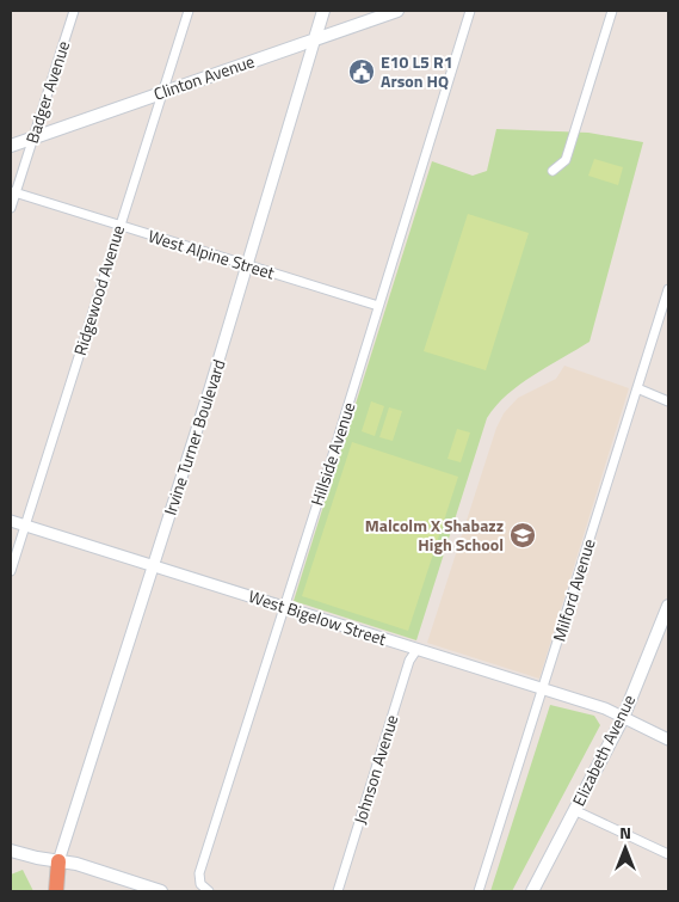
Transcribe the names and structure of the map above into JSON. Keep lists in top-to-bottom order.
{
  "streets": {
    "main road": ["Clinton Avenue", "Irvine Turner Boulevard", "Elizabeth Avenue"],
    "street": [
      "Badger Avenue",
      "West Alpine Street",
      "Ridgewood Avenue",
      "Hillside Avenue",
      "Milford Avenue",
      "West Bigelow Street",
      "Johnson Avenue"
    ]
  },
  "crossings": [
    ["Clinton Avenue", "Badger Avenue"],
    ["Clinton Avenue", "Ridgewood Avenue"],
    ["Clinton Avenue", "Irvine Turner Boulevard"],
    ["Badger Avenue", "West Alpine Street"],
    ["West Alpine Street", "Ridgewood Avenue"],
    ["West Alpine Street", "Irvine Turner Boulevard"],
    ["West Alpine Street", "Hillside Avenue"],
    ["Ridgewood Avenue", "West Bigelow Street"],
    ["Irvine Turner Boulevard", "West Bigelow Street"],
    ["Hillside Avenue", "West Bigelow Street"],
    ["Milford Avenue", "West Bigelow Street"],
    ["West Bigelow Street", "Elizabeth Avenue"],
    ["West Bigelow Street", "Johnson Avenue"]
  ],
  "places": {
    "public building": ["E10 L5 R1 Arson HQ"],
    "school or university": ["Malcolm X Shabazz High School"]
  },
  "north": "top"
}
